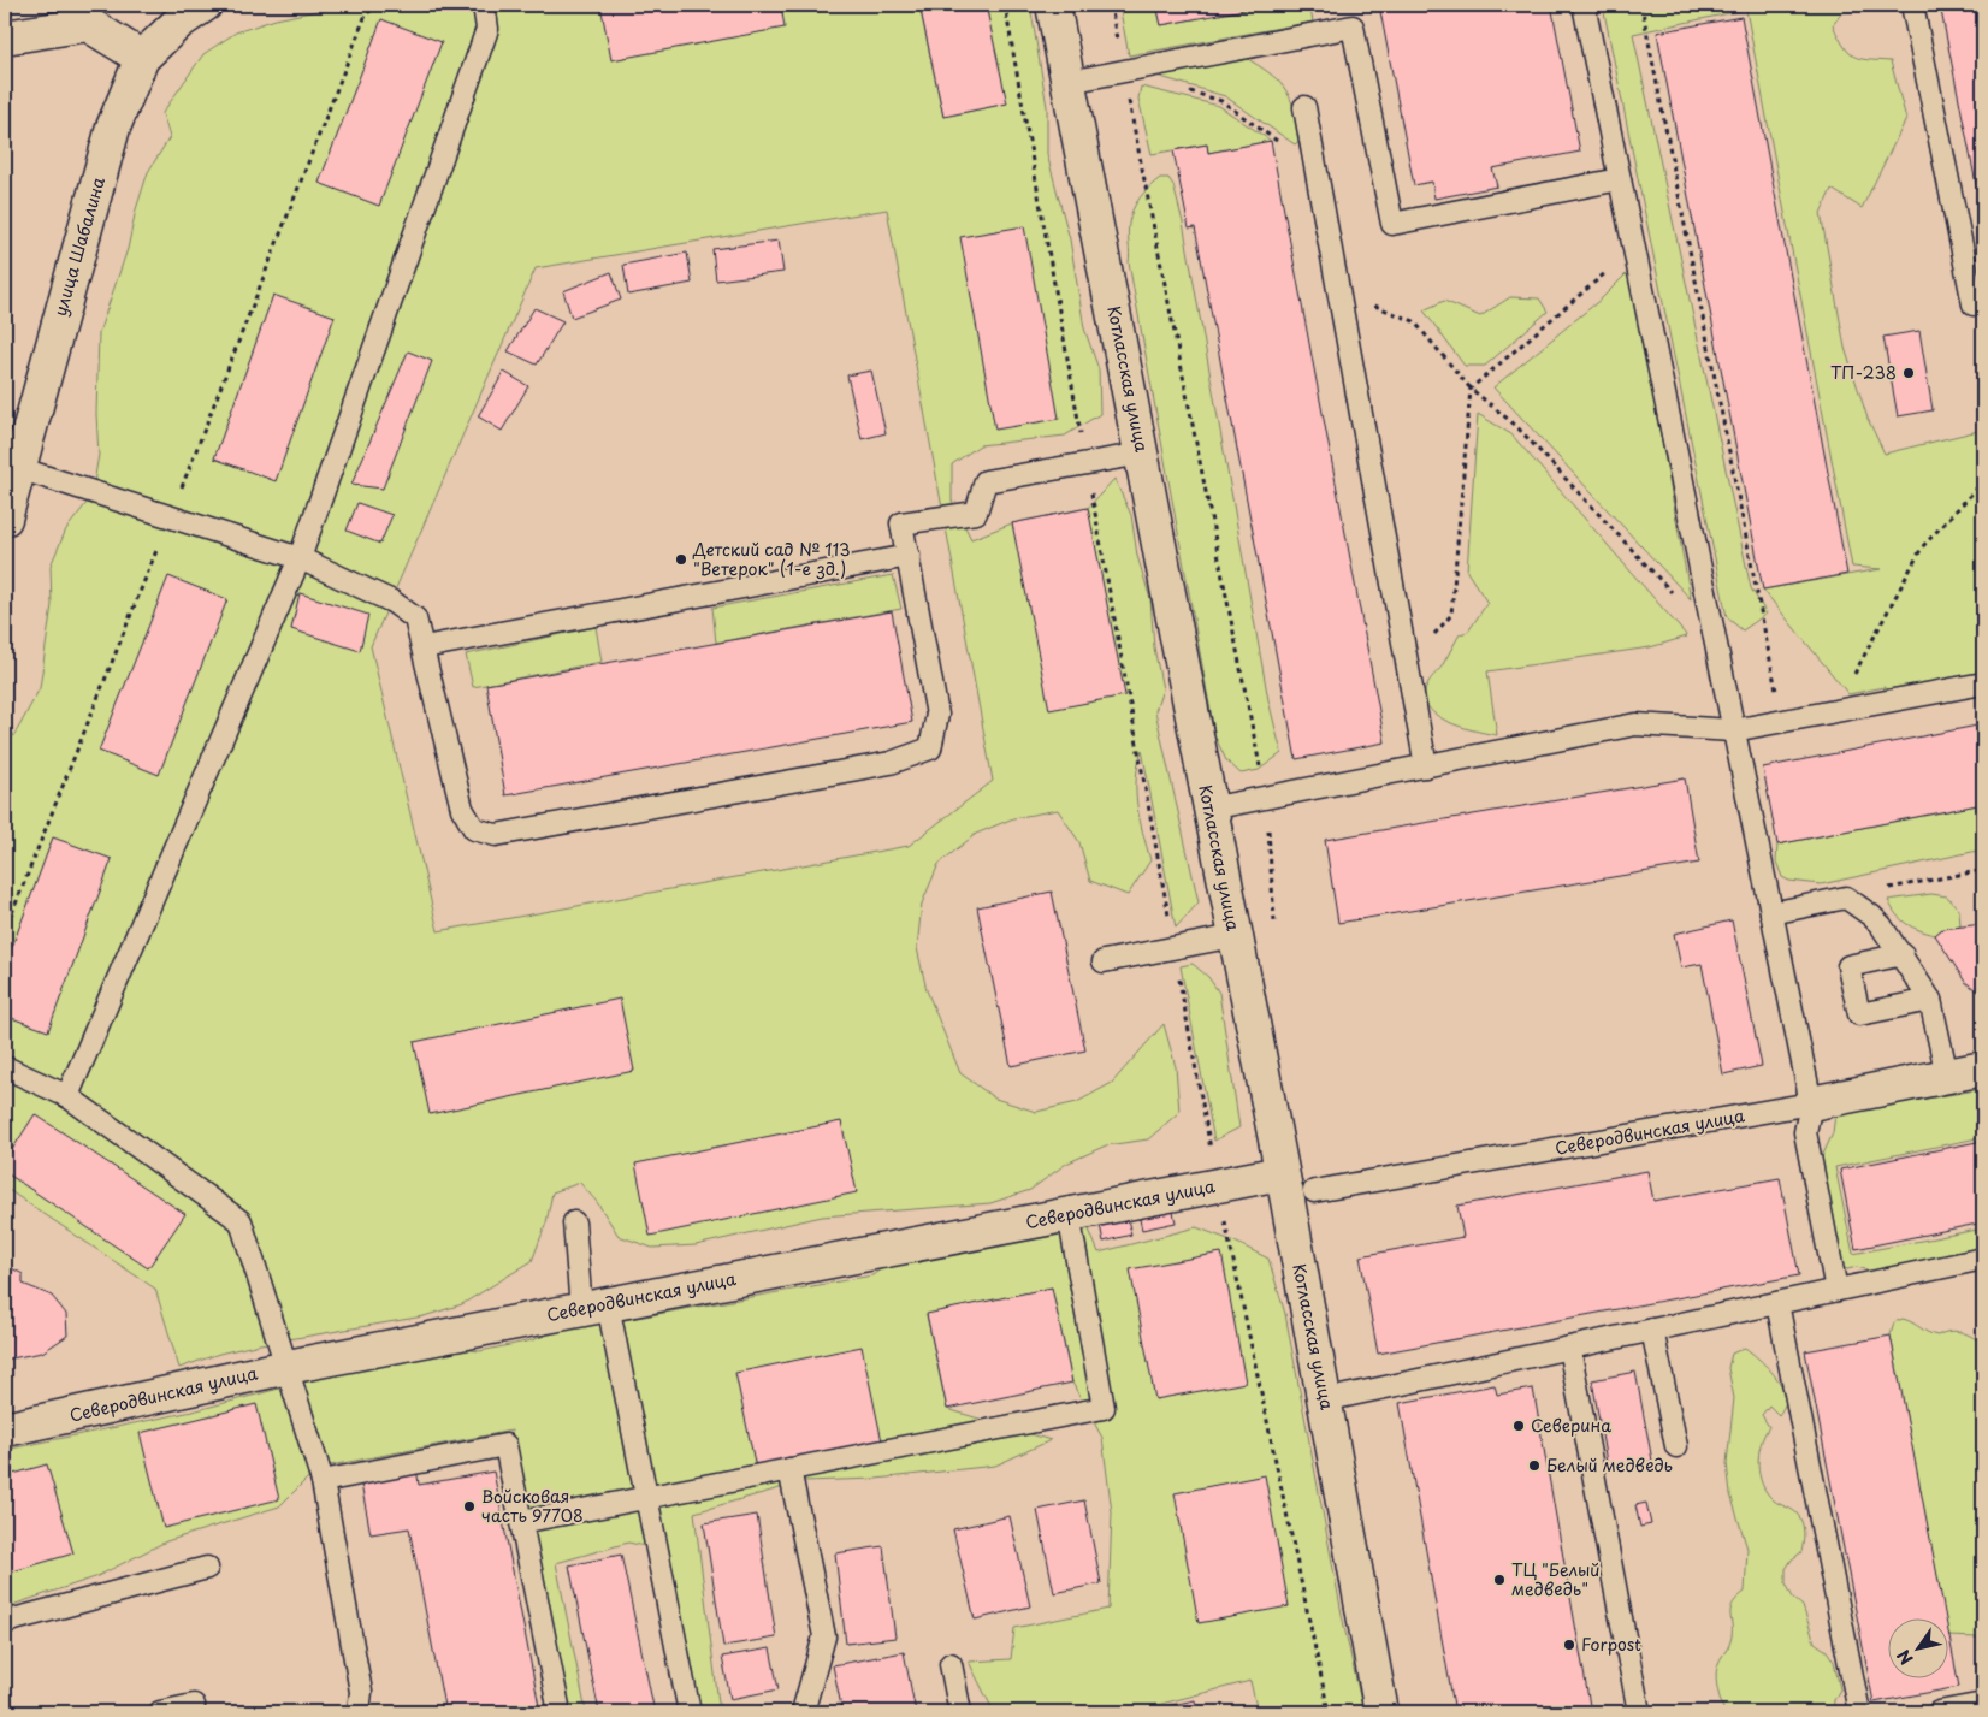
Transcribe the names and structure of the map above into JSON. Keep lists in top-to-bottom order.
{
  "streets": {
    "street": ["улица Шабалина", "Котласская улица", "Северодвинская улица"]
  },
  "crossings": [
    ["Котласская улица", "Северодвинская улица"]
  ],
  "places": [
    "ТП-238",
    "Детский сад № 113 \"Ветерок\" (1-е зд.)",
    "Северина",
    "Белый медведь",
    "Войсковая часть 97708",
    "ТЦ \"Белый медведь\"",
    "Forpost"
  ],
  "north": "bottom left"
}
